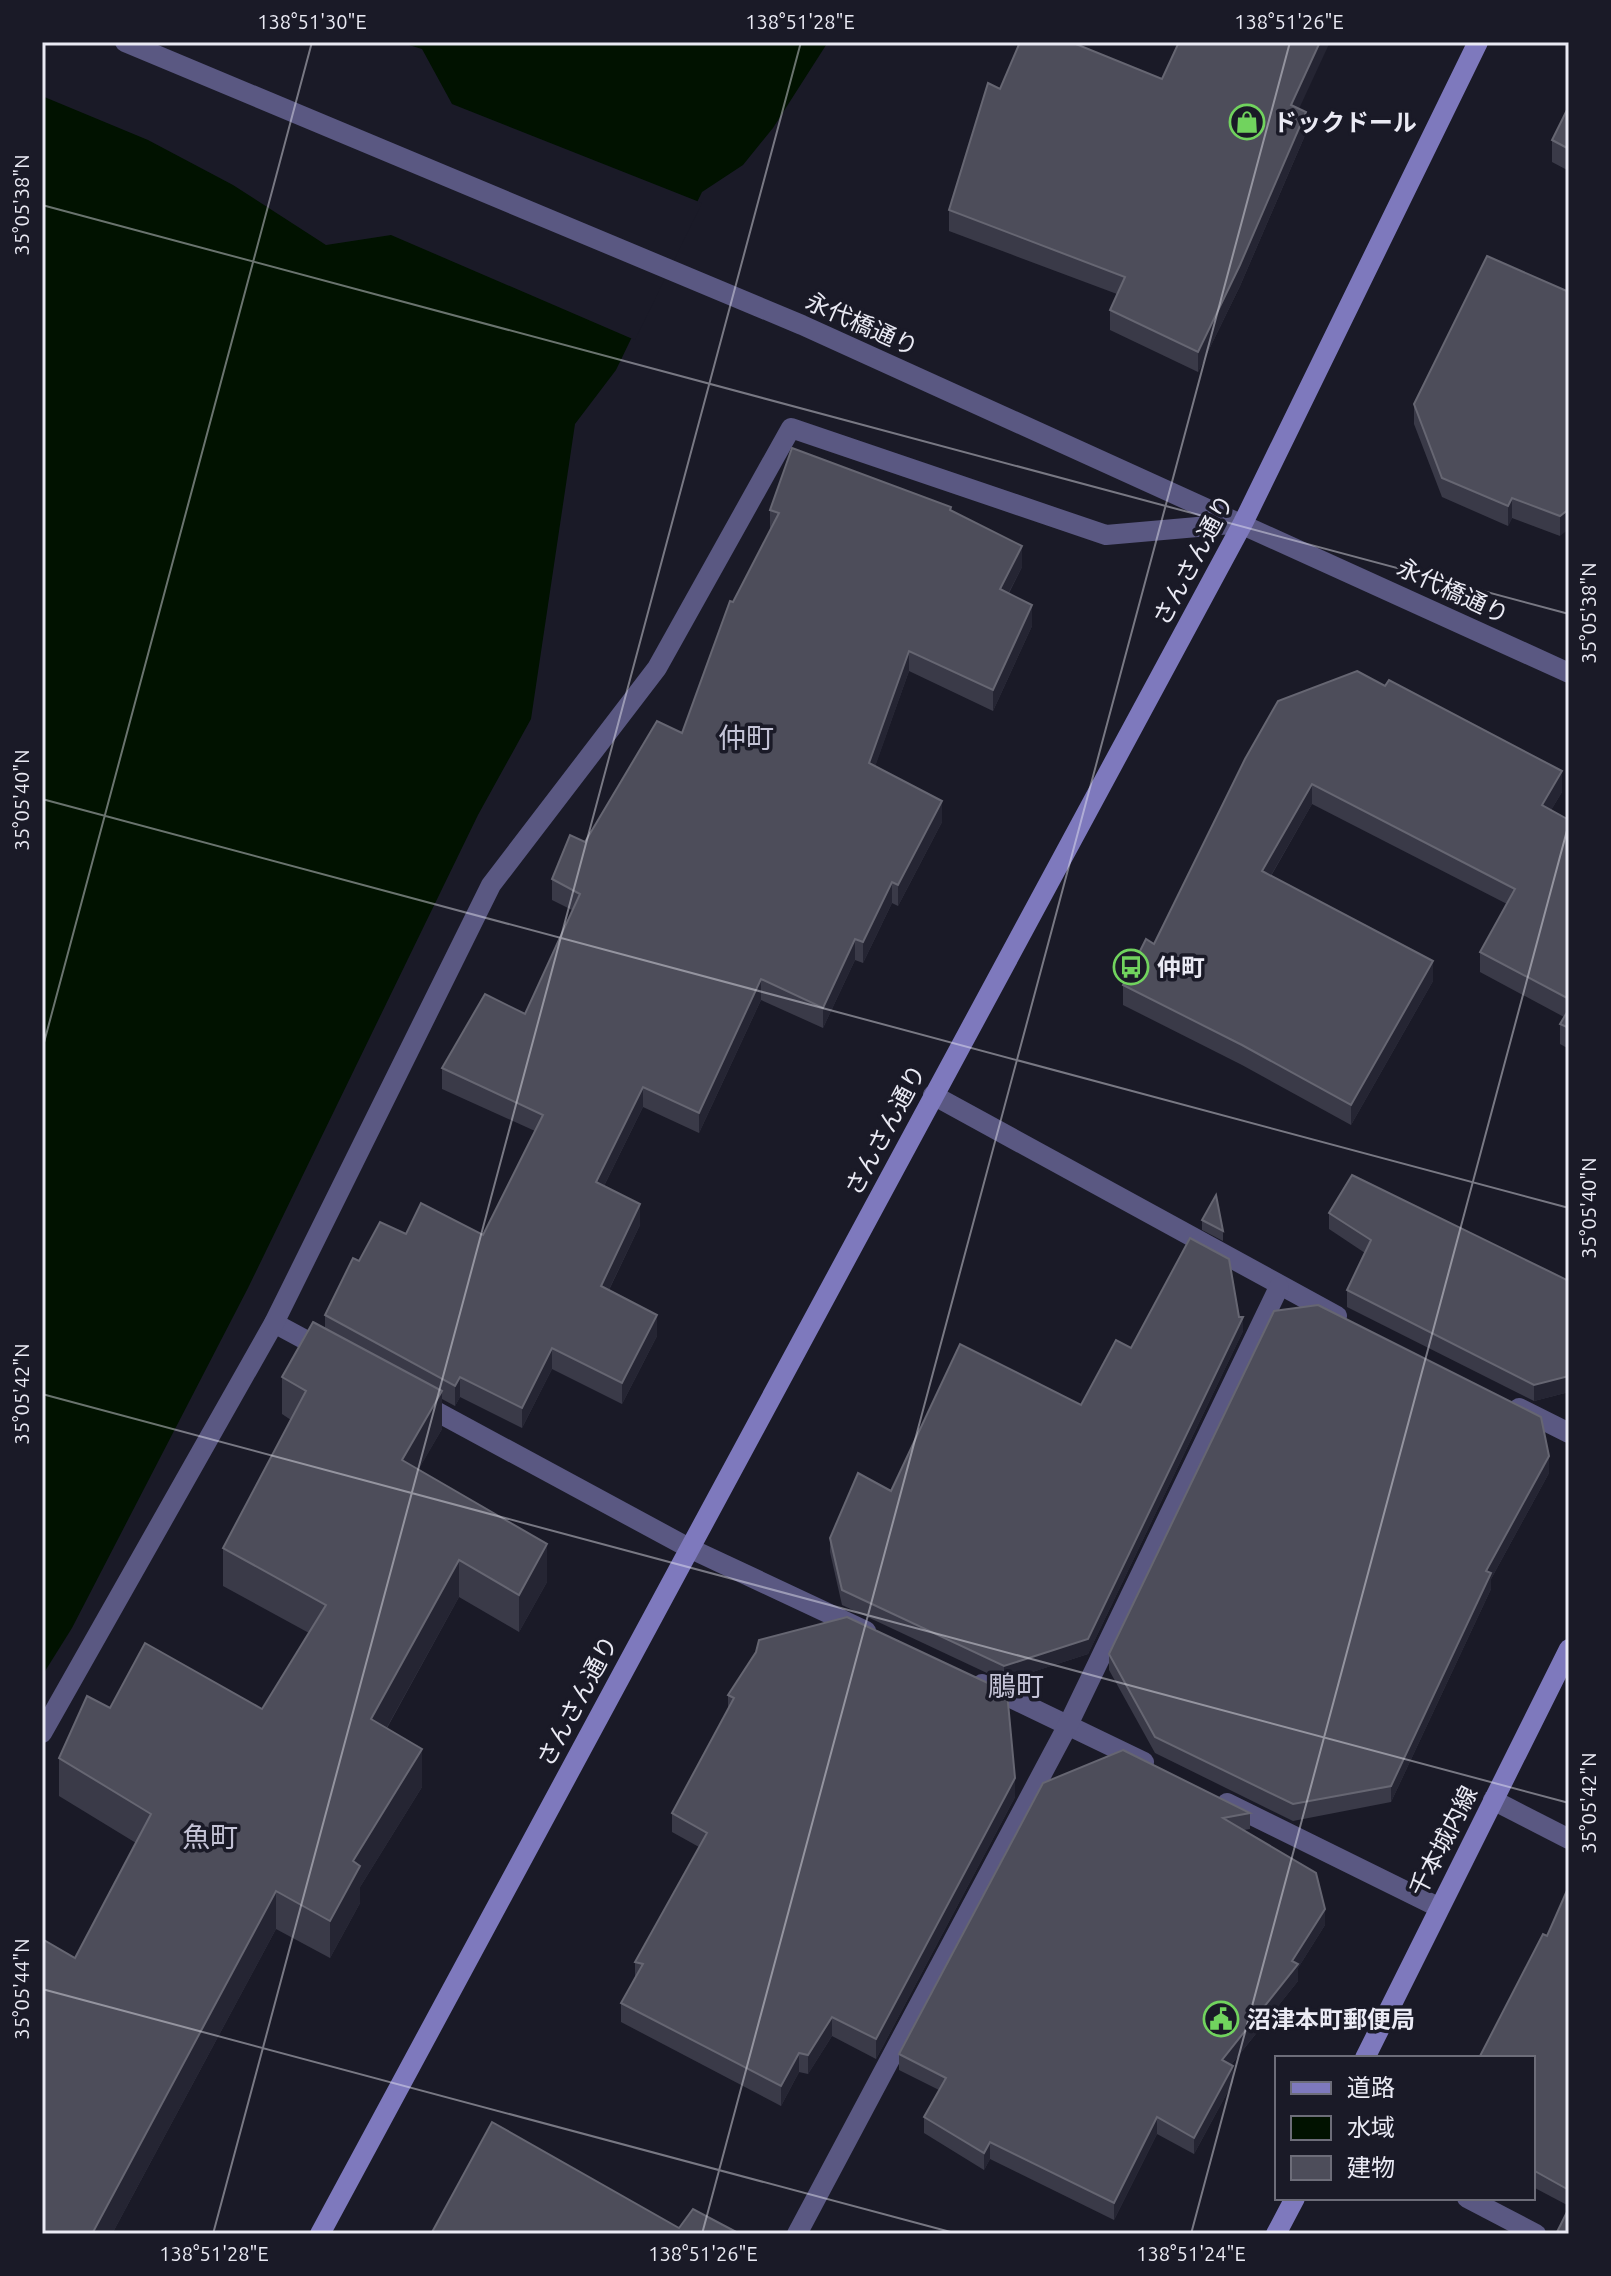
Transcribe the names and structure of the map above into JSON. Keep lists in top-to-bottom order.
{
  "streets": {
    "main road": ["さんさん通り", "千本城内線"],
    "street": ["永代橋通り"]
  },
  "crossings": [
    ["永代橋通り", "さんさん通り"]
  ],
  "districts": ["仲町", "鵰町", "魚町"],
  "places": {
    "shop": ["ドックドール"],
    "bus stop": ["仲町"],
    "public building": ["沼津本町郵便局"]
  },
  "legend": ["道路", "水域", "建物"],
  "coordinates": [
    "138°51'30\"E",
    "138°51'28\"E",
    "138°51'26\"E",
    "35°05'38\"N",
    "35°05'40\"N",
    "35°05'42\"N",
    "35°05'44\"N",
    "138°51'24\"E"
  ]
}
